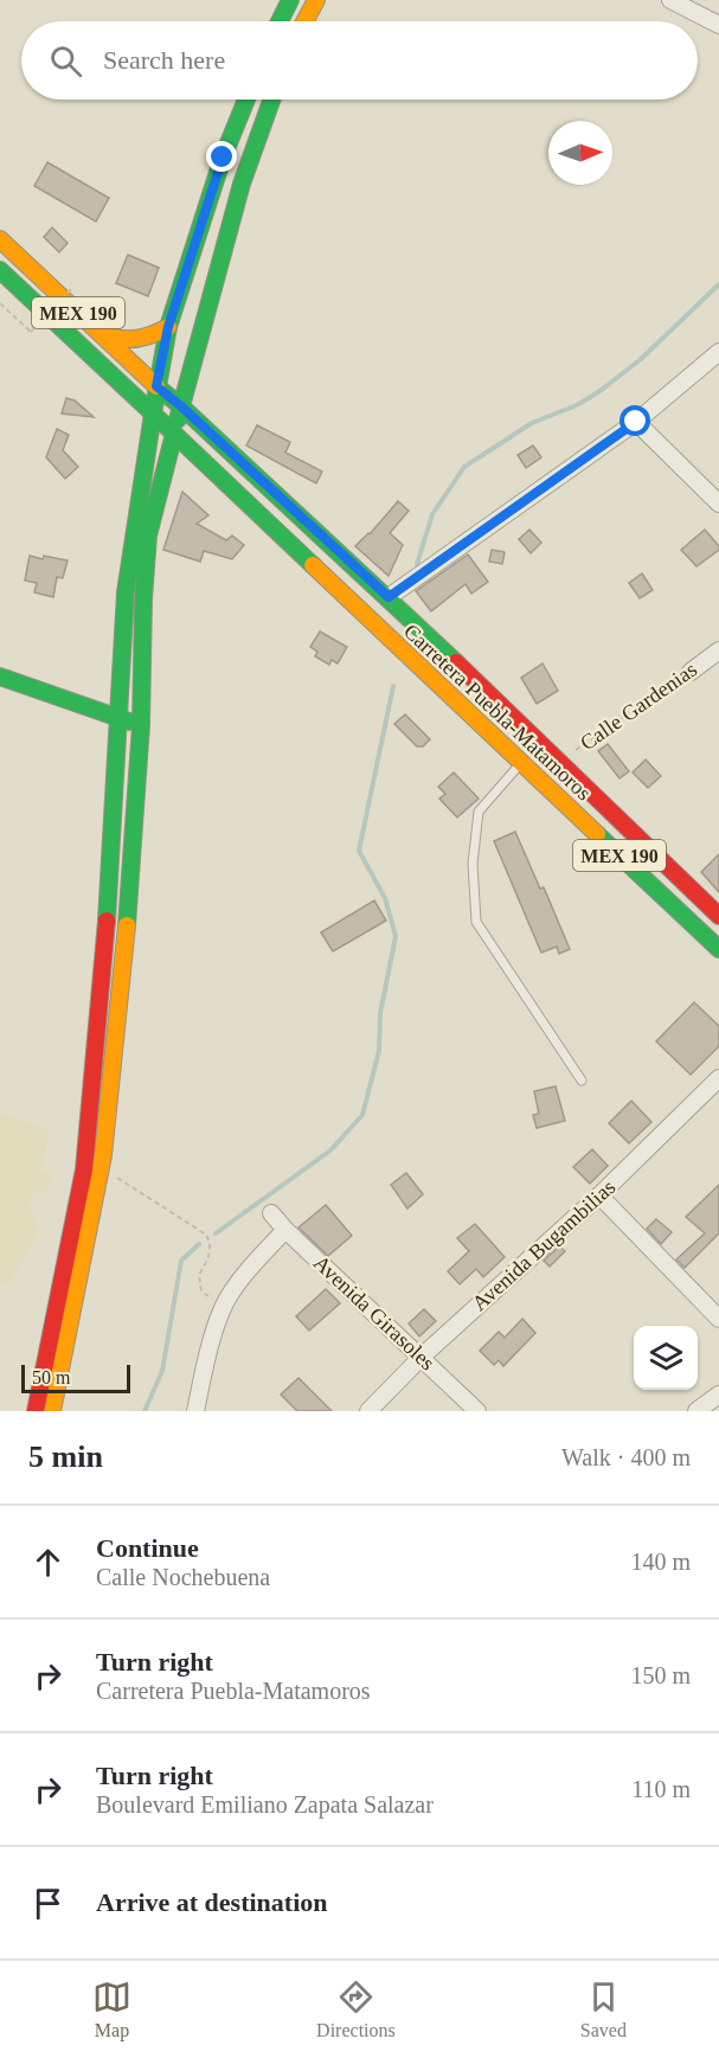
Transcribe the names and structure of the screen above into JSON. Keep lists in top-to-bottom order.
{
  "streets": {
    "main road": ["MEX 190", "Carretera Puebla-Matamoros"],
    "street": ["Calle Gardenias", "Avenida Bugambilias", "Avenida Girasoles"]
  },
  "crossings": [
    ["Calle Gardenias", "Carretera Puebla-Matamoros"],
    ["Avenida Bugambilias", "Avenida Girasoles"]
  ],
  "scale_bar": "50 m",
  "north": "right",
  "page": {
    "search": "Search here",
    "scale": "50 m",
    "heading": ["5 min", "Walk · 400 m"],
    "list": [
      ["Continue", "Calle Nochebuena", "140 m"],
      ["Turn right", "Carretera Puebla-Matamoros", "150 m"],
      ["Turn right", "Boulevard Emiliano Zapata Salazar", "110 m"],
      "Arrive at destination"
    ],
    "nav": ["Map", "Directions", "Saved"]
  }
}
